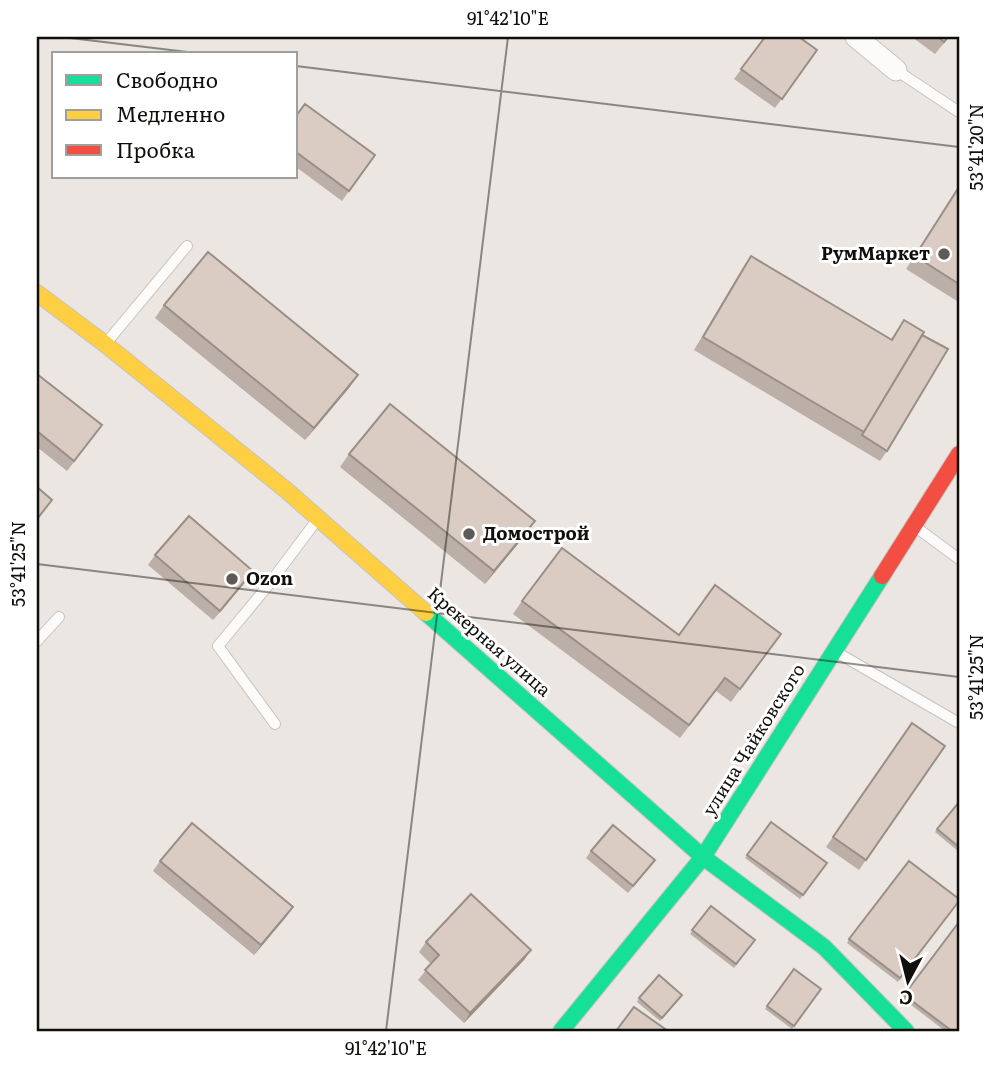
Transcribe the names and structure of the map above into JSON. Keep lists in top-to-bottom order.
{
  "streets": {
    "street": ["Крекерная улица", "улица Чайковского"]
  },
  "crossings": [
    ["Крекерная улица", "улица Чайковского"]
  ],
  "places": ["РумМаркет", "Домострой", "Ozon"],
  "legend": ["Свободно", "Медленно", "Пробка"],
  "north": "bottom",
  "coordinates": ["91°42'10\"E", "53°41'20\"N", "53°41'25\"N"]
}
